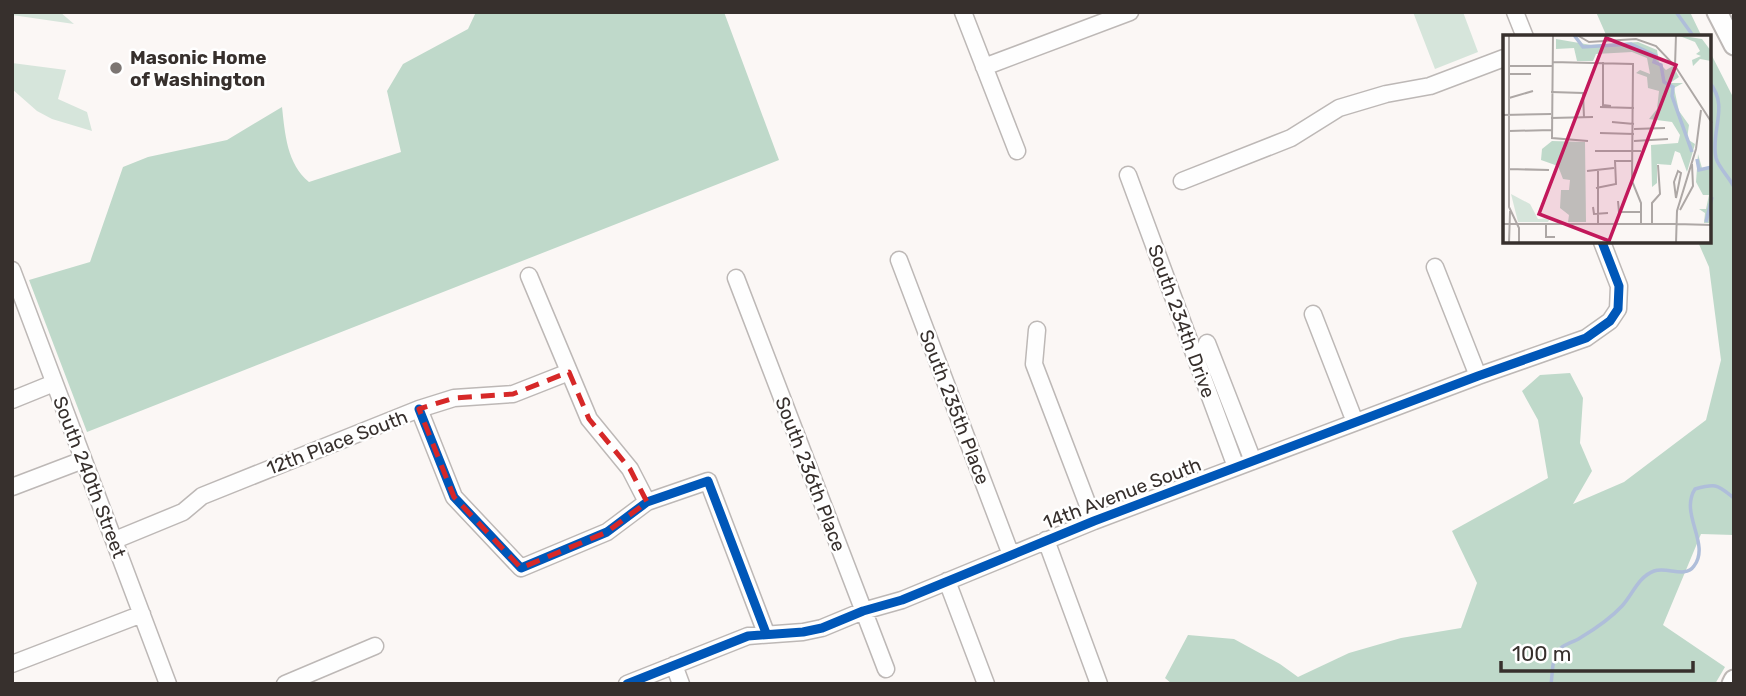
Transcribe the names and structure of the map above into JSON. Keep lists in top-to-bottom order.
{
  "streets": {
    "street": [
      "South 234th Drive",
      "South 235th Place",
      "12th Place South",
      "South 236th Place",
      "South 240th Street",
      "14th Avenue South"
    ]
  },
  "crossings": [
    ["South 234th Drive", "14th Avenue South"],
    ["South 235th Place", "14th Avenue South"],
    ["12th Place South", "South 240th Street"],
    ["South 236th Place", "14th Avenue South"]
  ],
  "places": ["Masonic Home of Washington"],
  "scale_bar": "100 m"
}
